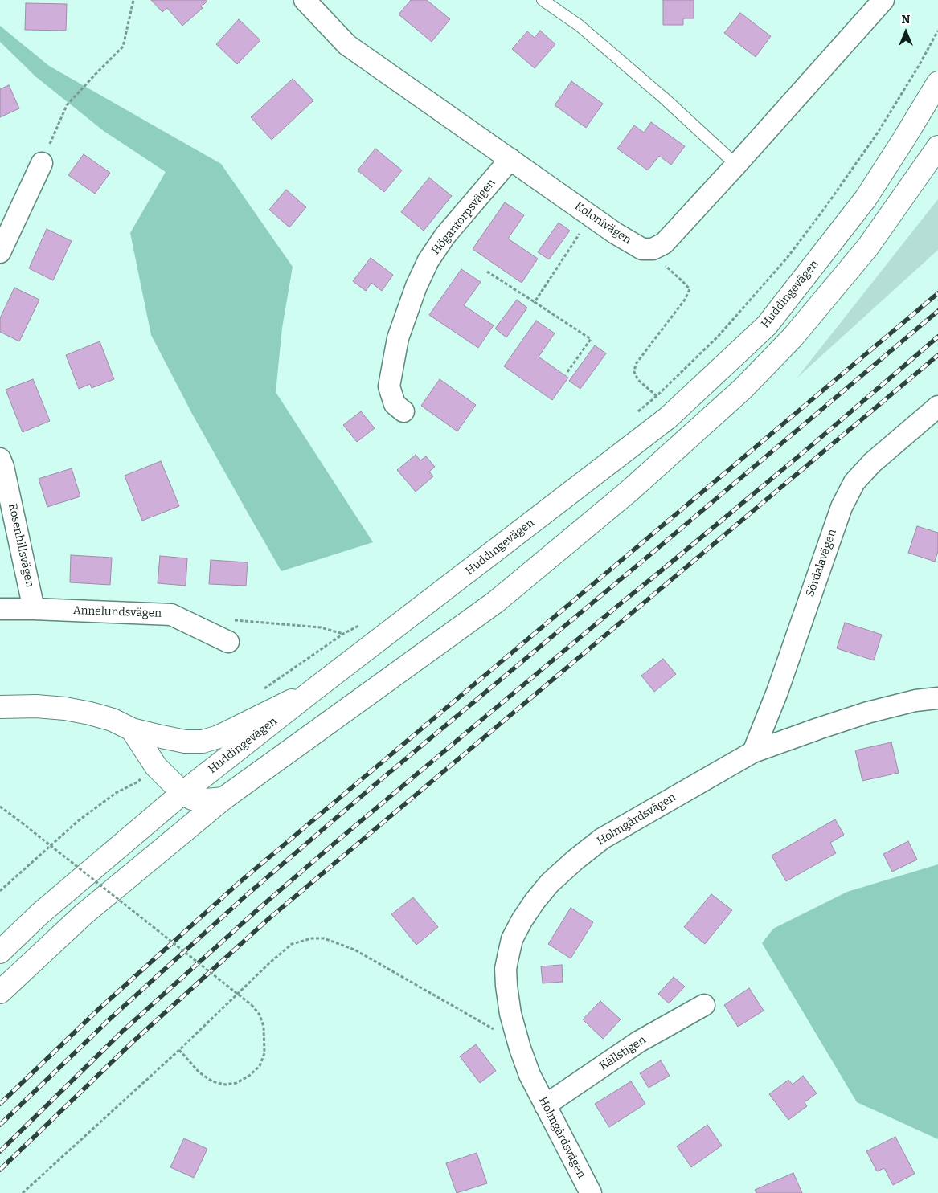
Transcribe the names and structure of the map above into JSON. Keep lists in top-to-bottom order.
{
  "streets": {
    "main road": ["Huddingevägen"],
    "street": [
      "Högantorpsvägen",
      "Kolonivägen",
      "Rosenhillsvägen",
      "Sördalavägen",
      "Annelundsvägen",
      "Holmgårdsvägen",
      "Källstigen"
    ]
  },
  "crossings": [
    ["Högantorpsvägen", "Kolonivägen"],
    ["Rosenhillsvägen", "Annelundsvägen"],
    ["Sördalavägen", "Holmgårdsvägen"],
    ["Holmgårdsvägen", "Källstigen"]
  ],
  "north": "top"
}
